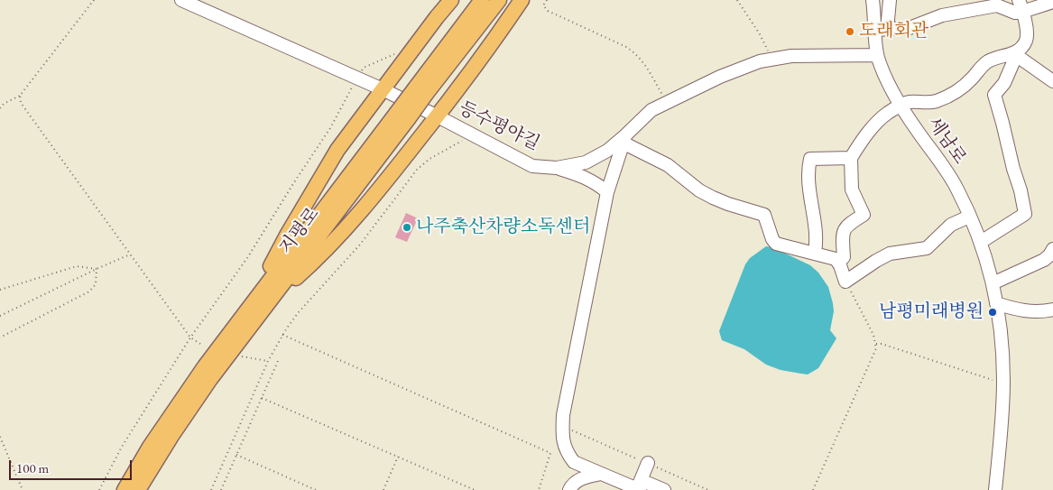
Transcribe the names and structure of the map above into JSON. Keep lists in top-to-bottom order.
{
  "streets": {
    "main road": ["지평로"],
    "street": ["등수평야길", "세남로"]
  },
  "crossings": [
    ["등수평야길", "세남로"]
  ],
  "places": ["도래회관", "나주축산차량소독센터", "남평미래병원"],
  "scale_bar": "100 m"
}
